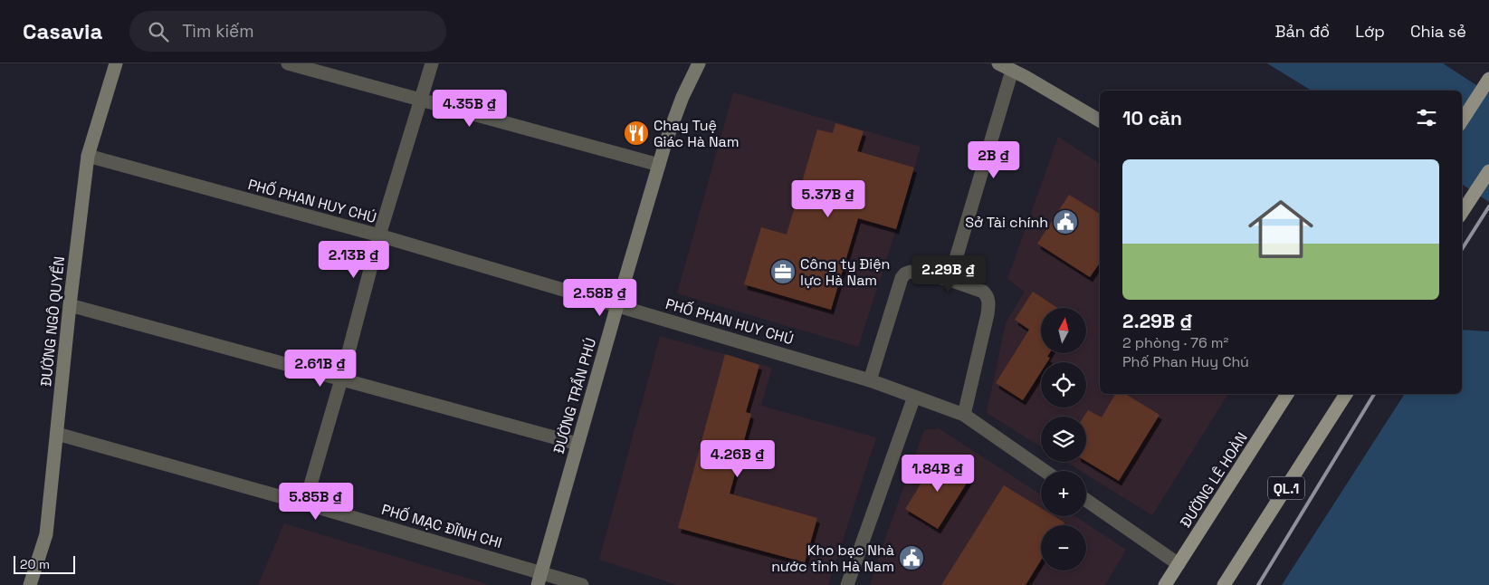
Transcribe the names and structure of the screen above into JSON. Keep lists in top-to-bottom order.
{
  "streets": {
    "main road": ["ĐƯỜNG LÊ HOÀN", "QL.1"],
    "street": [
      "PHỐ PHAN HUY CHÚ",
      "ĐƯỜNG NGÔ QUYỀN",
      "ĐƯỜNG TRẦN PHÚ",
      "PHỐ MẠC ĐĨNH CHI"
    ]
  },
  "crossings": [
    ["PHỐ PHAN HUY CHÚ", "ĐƯỜNG NGÔ QUYỀN"],
    ["PHỐ PHAN HUY CHÚ", "ĐƯỜNG TRẦN PHÚ"],
    ["ĐƯỜNG NGÔ QUYỀN", "PHỐ MẠC ĐĨNH CHI"],
    ["ĐƯỜNG TRẦN PHÚ", "PHỐ MẠC ĐĨNH CHI"]
  ],
  "places": {
    "restaurant": ["Chay Tuệ Giác Hà Nam"],
    "public building": ["Sở Tài chính", "Kho bạc Nhà nước tỉnh Hà Nam"],
    "office": ["Công ty Điện lực Hà Nam"]
  },
  "scale_bar": "20 m",
  "north": "top",
  "page": {
    "header": "Casavia",
    "search": "Tìm kiếm",
    "nav": ["Bản đồ", "Lớp", "Chia sẻ"],
    "price": [
      "4.35B ₫",
      "2B ₫",
      "5.37B ₫",
      "2.13B ₫",
      "2.29B ₫",
      "2.58B ₫",
      "2.61B ₫",
      "4.26B ₫",
      "1.84B ₫",
      "5.85B ₫"
    ],
    "heading": "10 căn",
    "list": [
      {
        "name": "2.29B ₫",
        "note": "2 phòng · 76 m² · Phố Phan Huy Chú"
      }
    ],
    "map_buttons": ["+", "−"],
    "scale": "20 m"
  }
}
